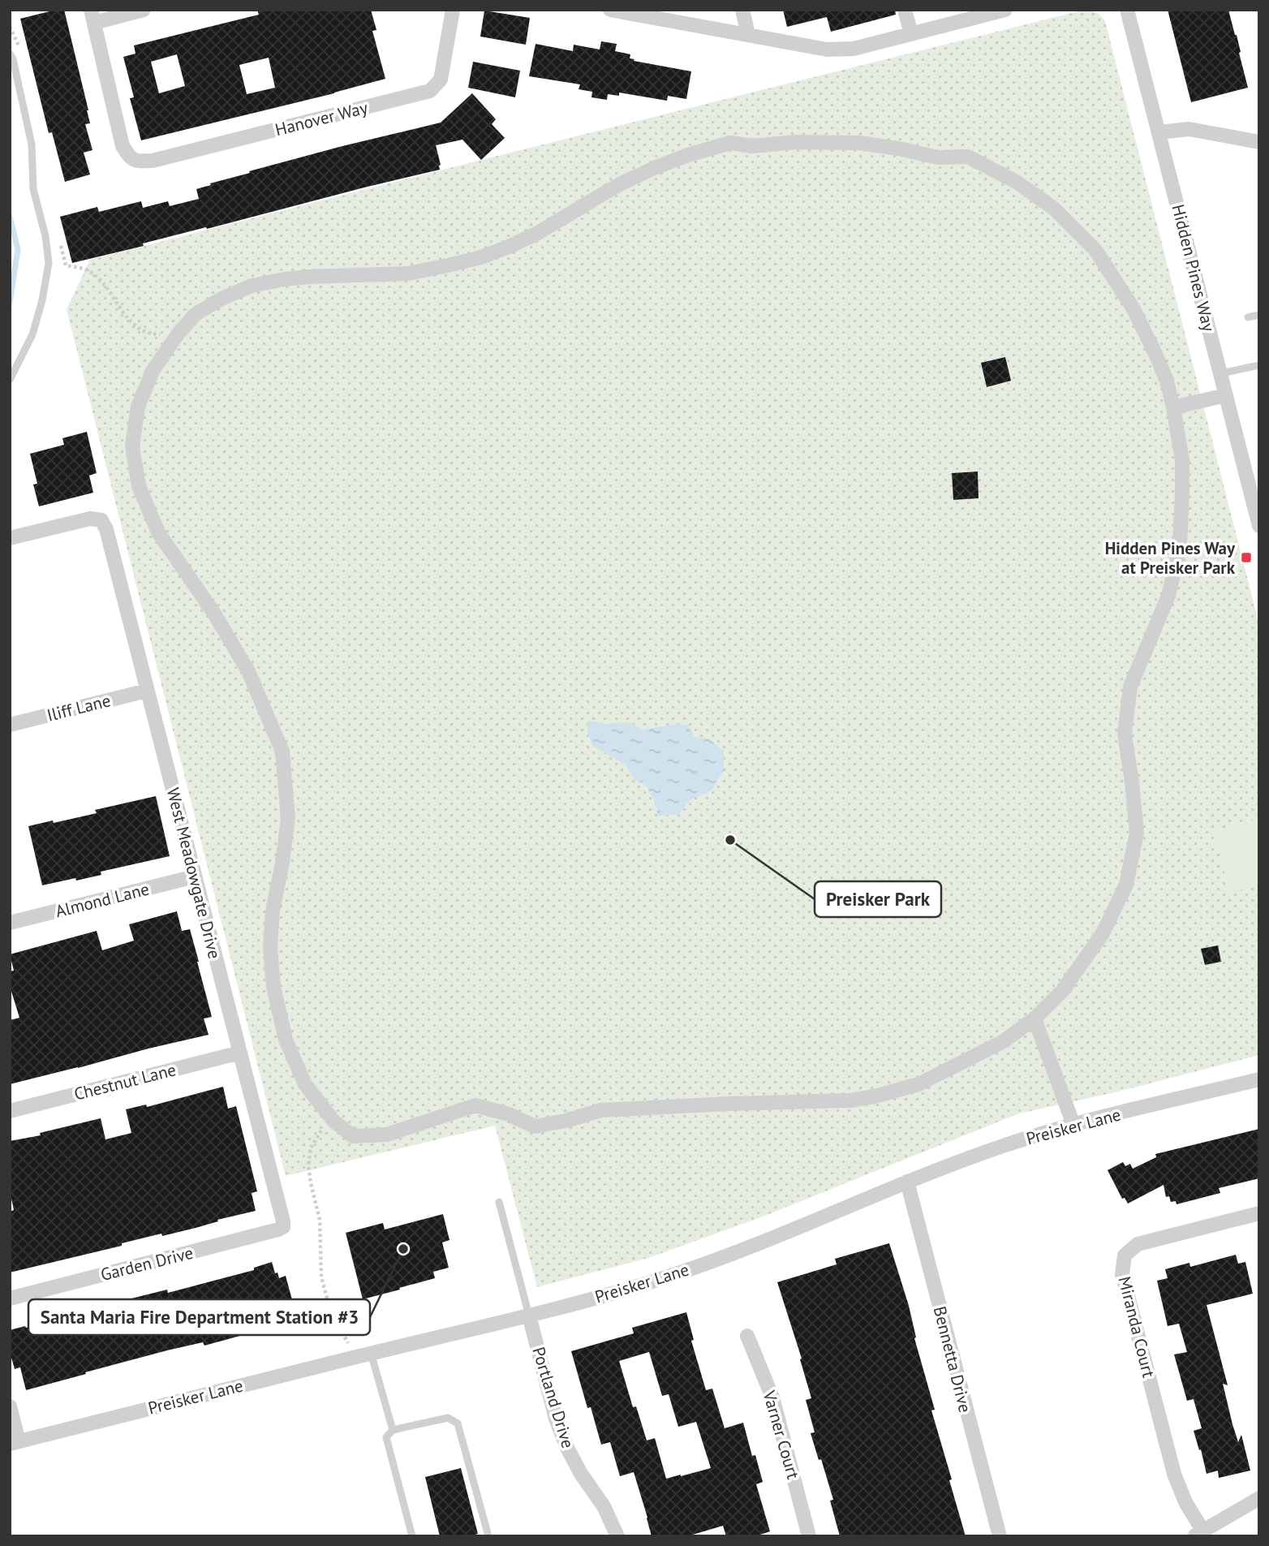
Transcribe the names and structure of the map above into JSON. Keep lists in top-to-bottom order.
{
  "streets": {
    "street": [
      "Hanover Way",
      "Hidden Pines Way",
      "Iliff Lane",
      "West Meadowgate Drive",
      "Almond Lane",
      "Chestnut Lane",
      "Preisker Lane",
      "Garden Drive",
      "Miranda Court",
      "Bennetta Drive",
      "Portland Drive",
      "Varner Court"
    ]
  },
  "crossings": [
    ["Iliff Lane", "West Meadowgate Drive"],
    ["West Meadowgate Drive", "Almond Lane"],
    ["West Meadowgate Drive", "Chestnut Lane"],
    ["West Meadowgate Drive", "Garden Drive"],
    ["Preisker Lane", "Bennetta Drive"],
    ["Preisker Lane", "Portland Drive"]
  ],
  "places": {
    "transit": ["Hidden Pines Way at Preisker Park"],
    "other": ["Preisker Park", "Santa Maria Fire Department Station #3"]
  }
}
